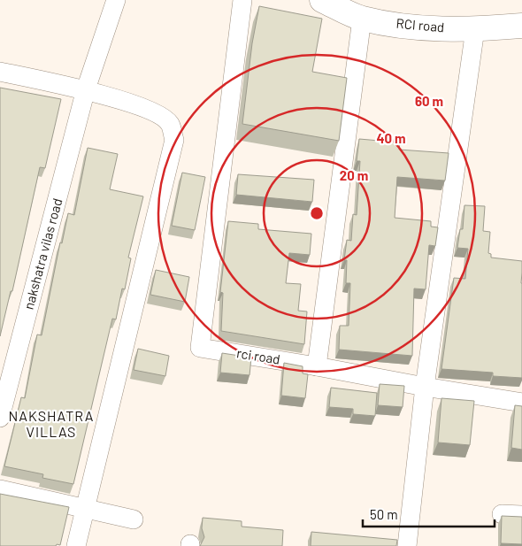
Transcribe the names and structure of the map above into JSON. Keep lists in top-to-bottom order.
{
  "streets": {
    "street": ["RCI road", "nakshatra vilas road", "rci road"]
  },
  "districts": ["NAKSHATRA VILLAS"],
  "scale_bar": "50 m",
  "rings": ["60 m", "40 m", "20 m"]
}
